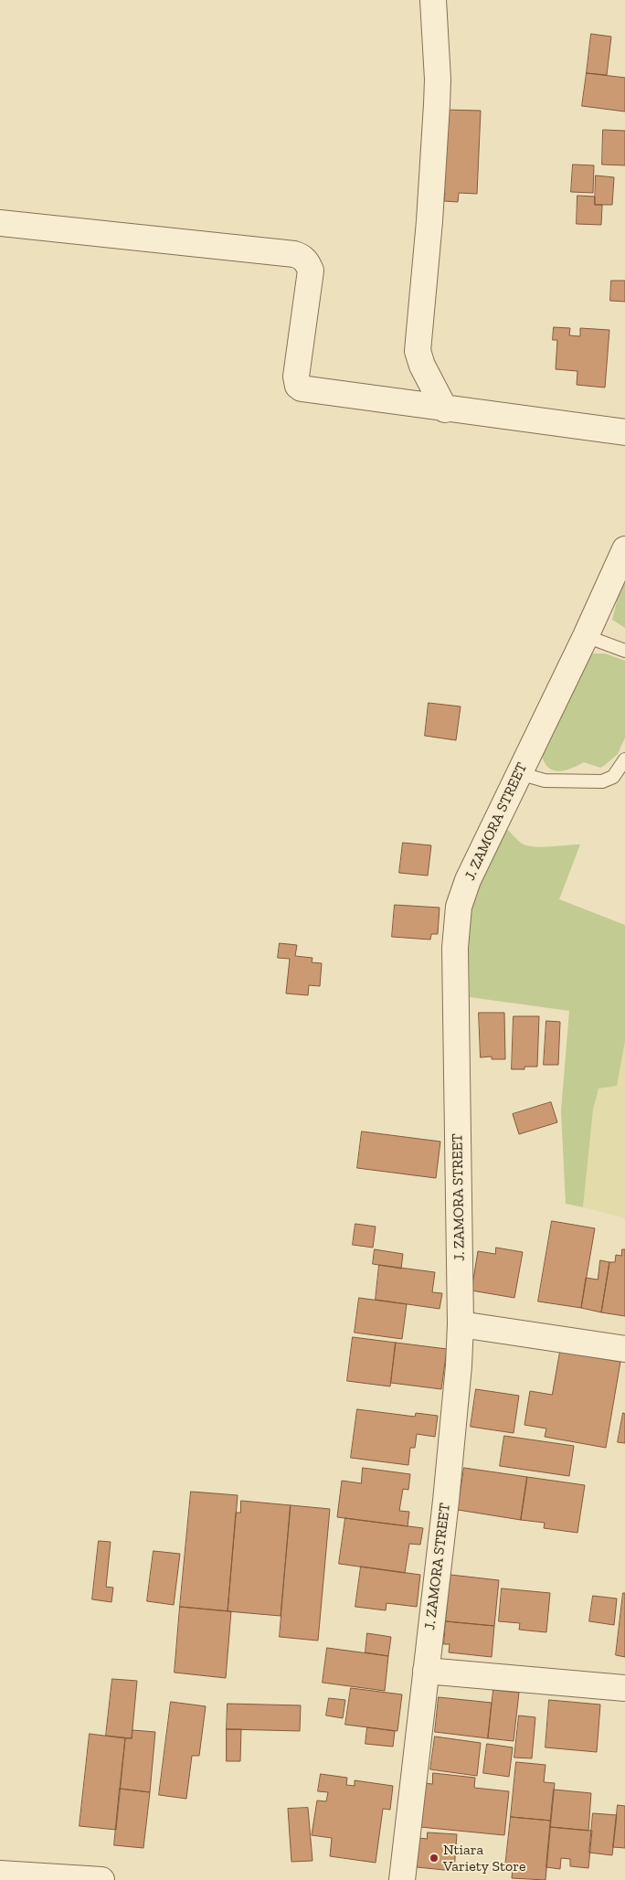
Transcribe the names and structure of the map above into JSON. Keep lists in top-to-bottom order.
{
  "streets": {
    "street": ["J. ZAMORA STREET"]
  },
  "places": ["Ntiara Variety Store"]
}
